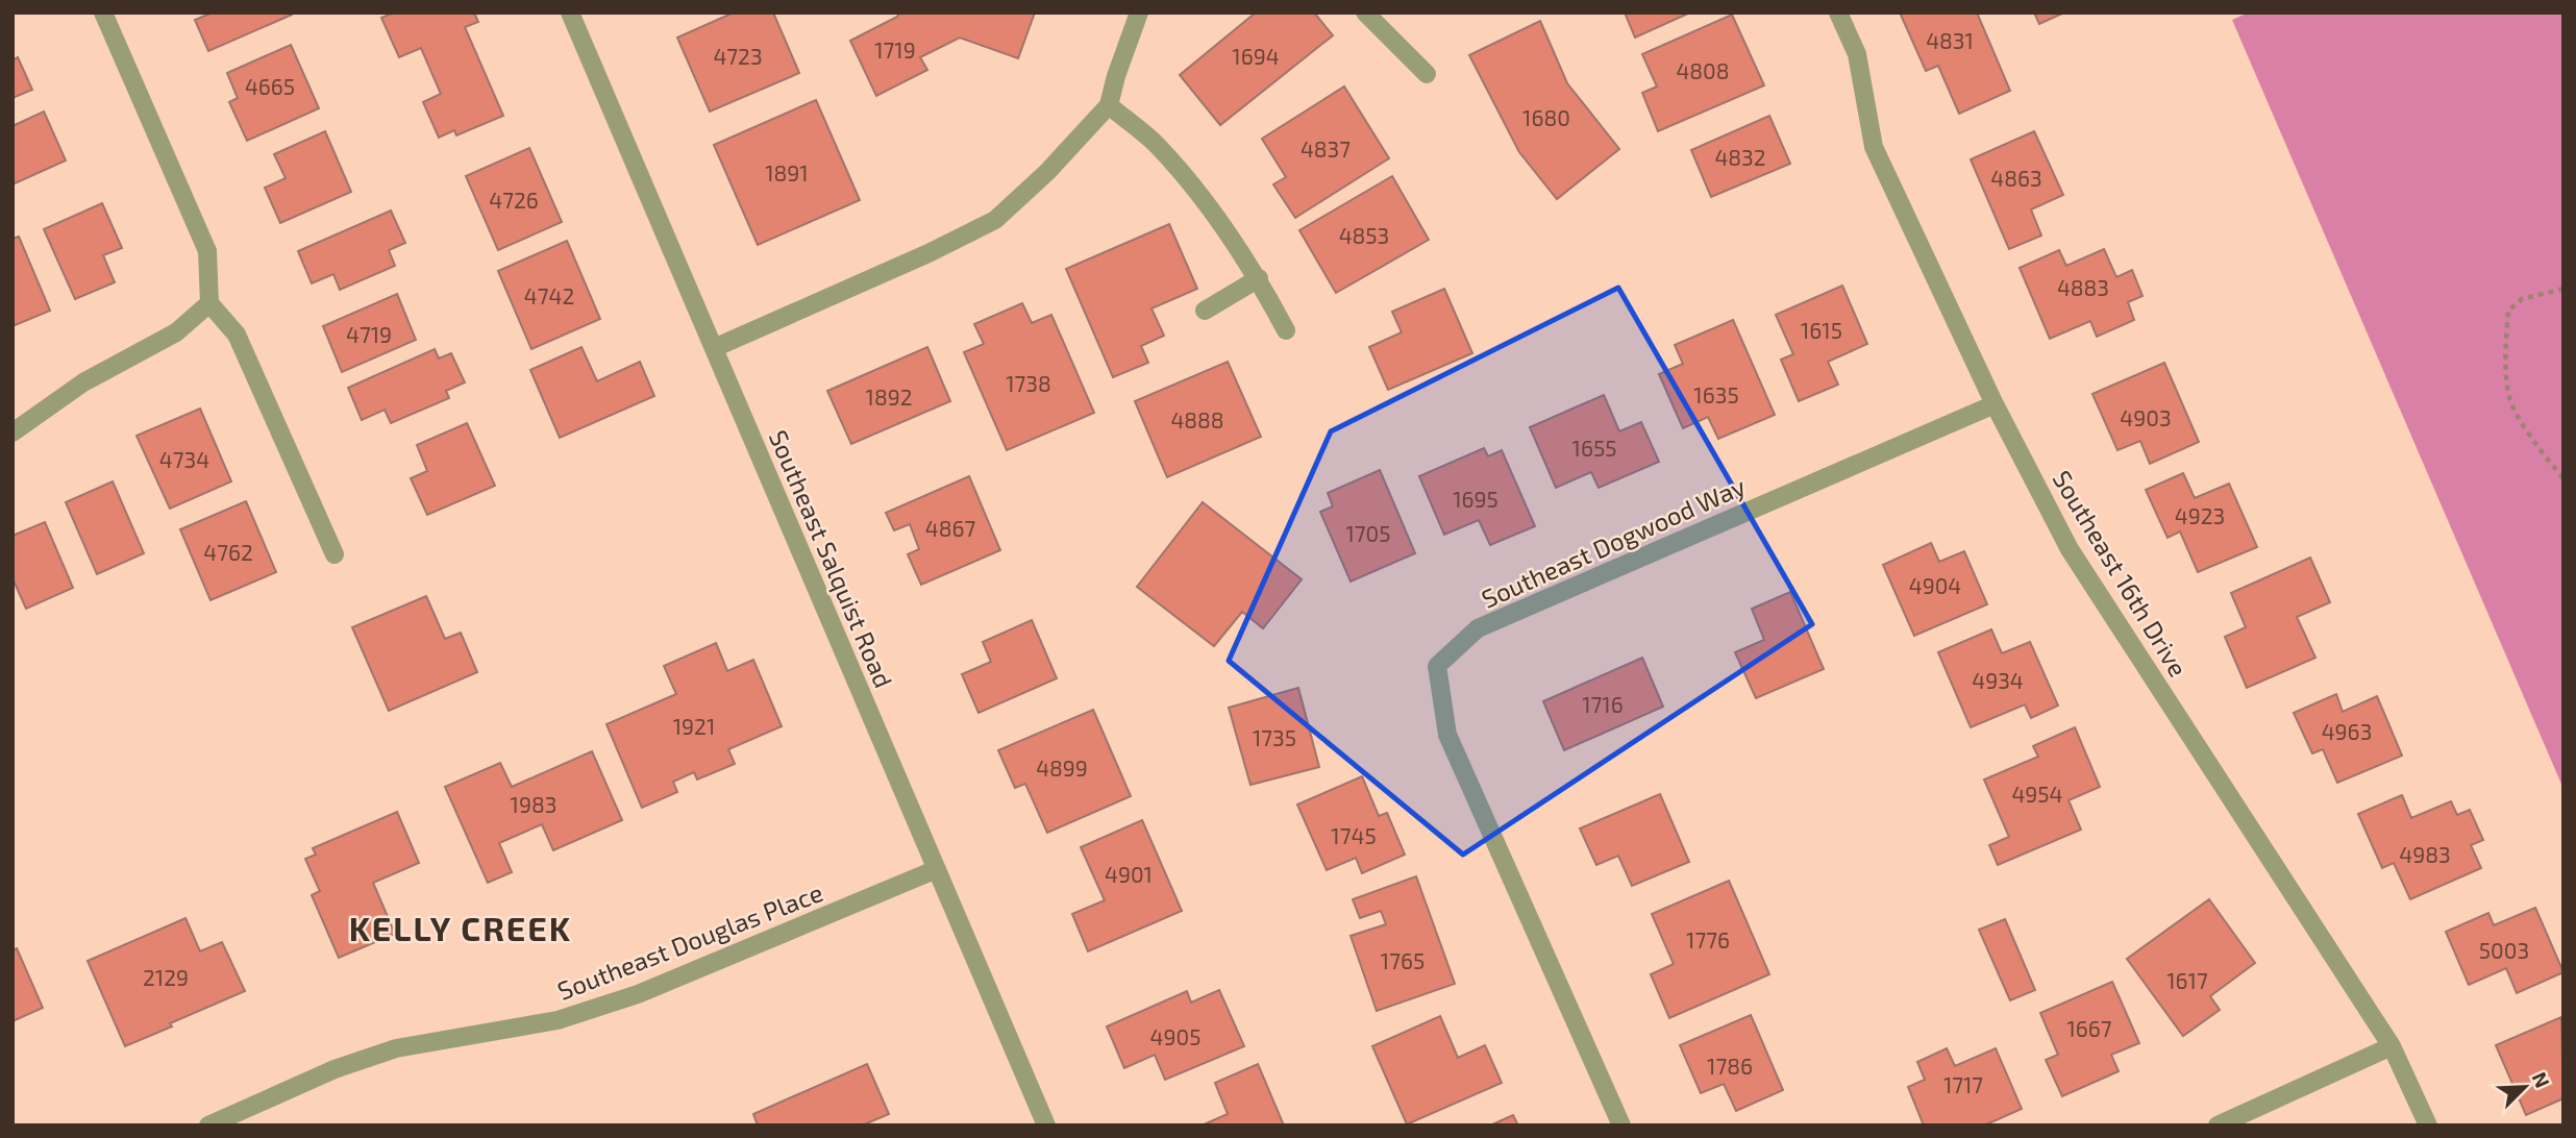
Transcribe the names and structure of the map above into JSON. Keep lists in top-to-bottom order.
{
  "streets": {
    "street": [
      "Southeast Dogwood Way",
      "Southeast Salquist Road",
      "Southeast 16th Drive",
      "Southeast Douglas Place"
    ]
  },
  "crossings": [
    ["Southeast Dogwood Way", "Southeast 16th Drive"],
    ["Southeast Salquist Road", "Southeast Douglas Place"]
  ],
  "districts": ["KELLY CREEK"],
  "house_numbers": [
    "4831",
    "1719",
    "4723",
    "1694",
    "4808",
    "4665",
    "1680",
    "4837",
    "4832",
    "1891",
    "4863",
    "4726",
    "4853",
    "4883",
    "4742",
    "1615",
    "4719",
    "1738",
    "1635",
    "1892",
    "4903",
    "4888",
    "1655",
    "4734",
    "1695",
    "4923",
    "4867",
    "1705",
    "4762",
    "4904",
    "4934",
    "1716",
    "1921",
    "4963",
    "1735",
    "4899",
    "4954",
    "1983",
    "1745",
    "4983",
    "4901",
    "1776",
    "5003",
    "1765",
    "2129",
    "1617",
    "1667",
    "4905",
    "1786",
    "1717"
  ],
  "north": "top right"
}
